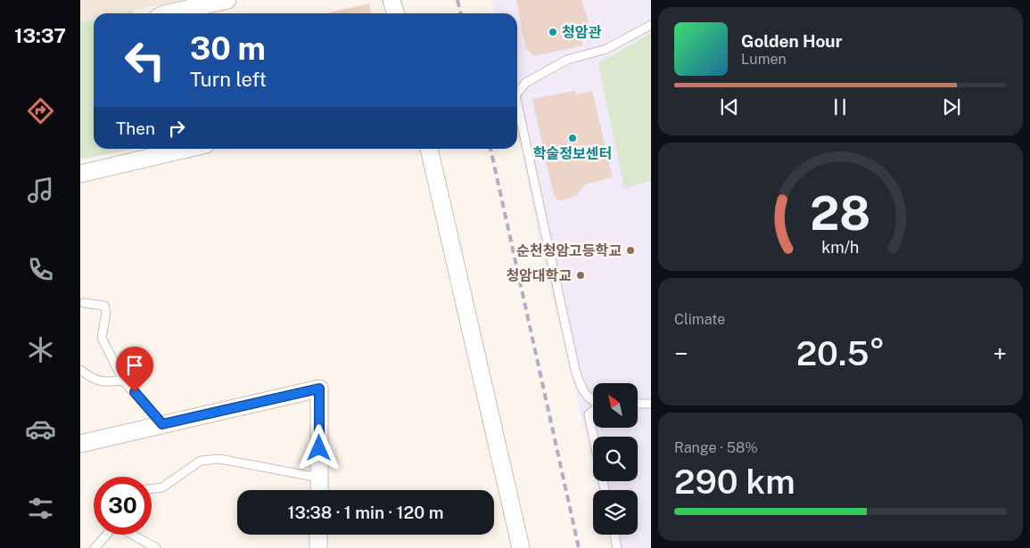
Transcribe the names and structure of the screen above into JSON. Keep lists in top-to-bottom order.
{
  "places": [
    "청암관",
    "학술정보센터",
    "순천청암고등학교",
    "청암대학교"
  ],
  "north": "top left",
  "page": {
    "tabs": "13:37",
    "turn": ["30 m", "Turn left"],
    "song": ["Golden Hour", "Lumen"],
    "then": "Then",
    "tile": [
      "Climate",
      ["Range · 58%", "290 km"]
    ],
    "heat": ["−", "20.5°", "+"],
    "limit": "30",
    "trip": "13:38 · 1 min · 120 m",
    "gauge": ["28", "km/h"]
  }
}
